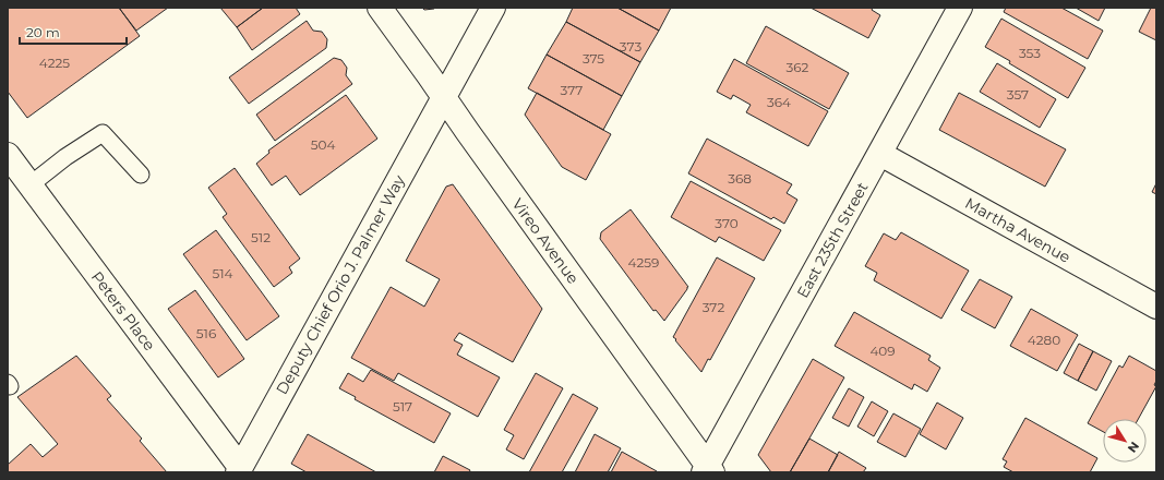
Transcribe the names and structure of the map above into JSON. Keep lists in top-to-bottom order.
{
  "streets": {
    "street": [
      "Martha Avenue",
      "East 235th Street",
      "Vireo Avenue",
      "Deputy Chief Orio J. Palmer Way",
      "Peters Place"
    ]
  },
  "crossings": [
    ["Martha Avenue", "East 235th Street"],
    ["East 235th Street", "Vireo Avenue"],
    ["Vireo Avenue", "Deputy Chief Orio J. Palmer Way"],
    ["Deputy Chief Orio J. Palmer Way", "Peters Place"]
  ],
  "house_numbers": [
    "373",
    "353",
    "375",
    "4225",
    "362",
    "377",
    "357",
    "364",
    "504",
    "368",
    "370",
    "512",
    "4259",
    "514",
    "372",
    "516",
    "4280",
    "409",
    "517"
  ],
  "scale_bar": "20 m",
  "north": "bottom right"
}
